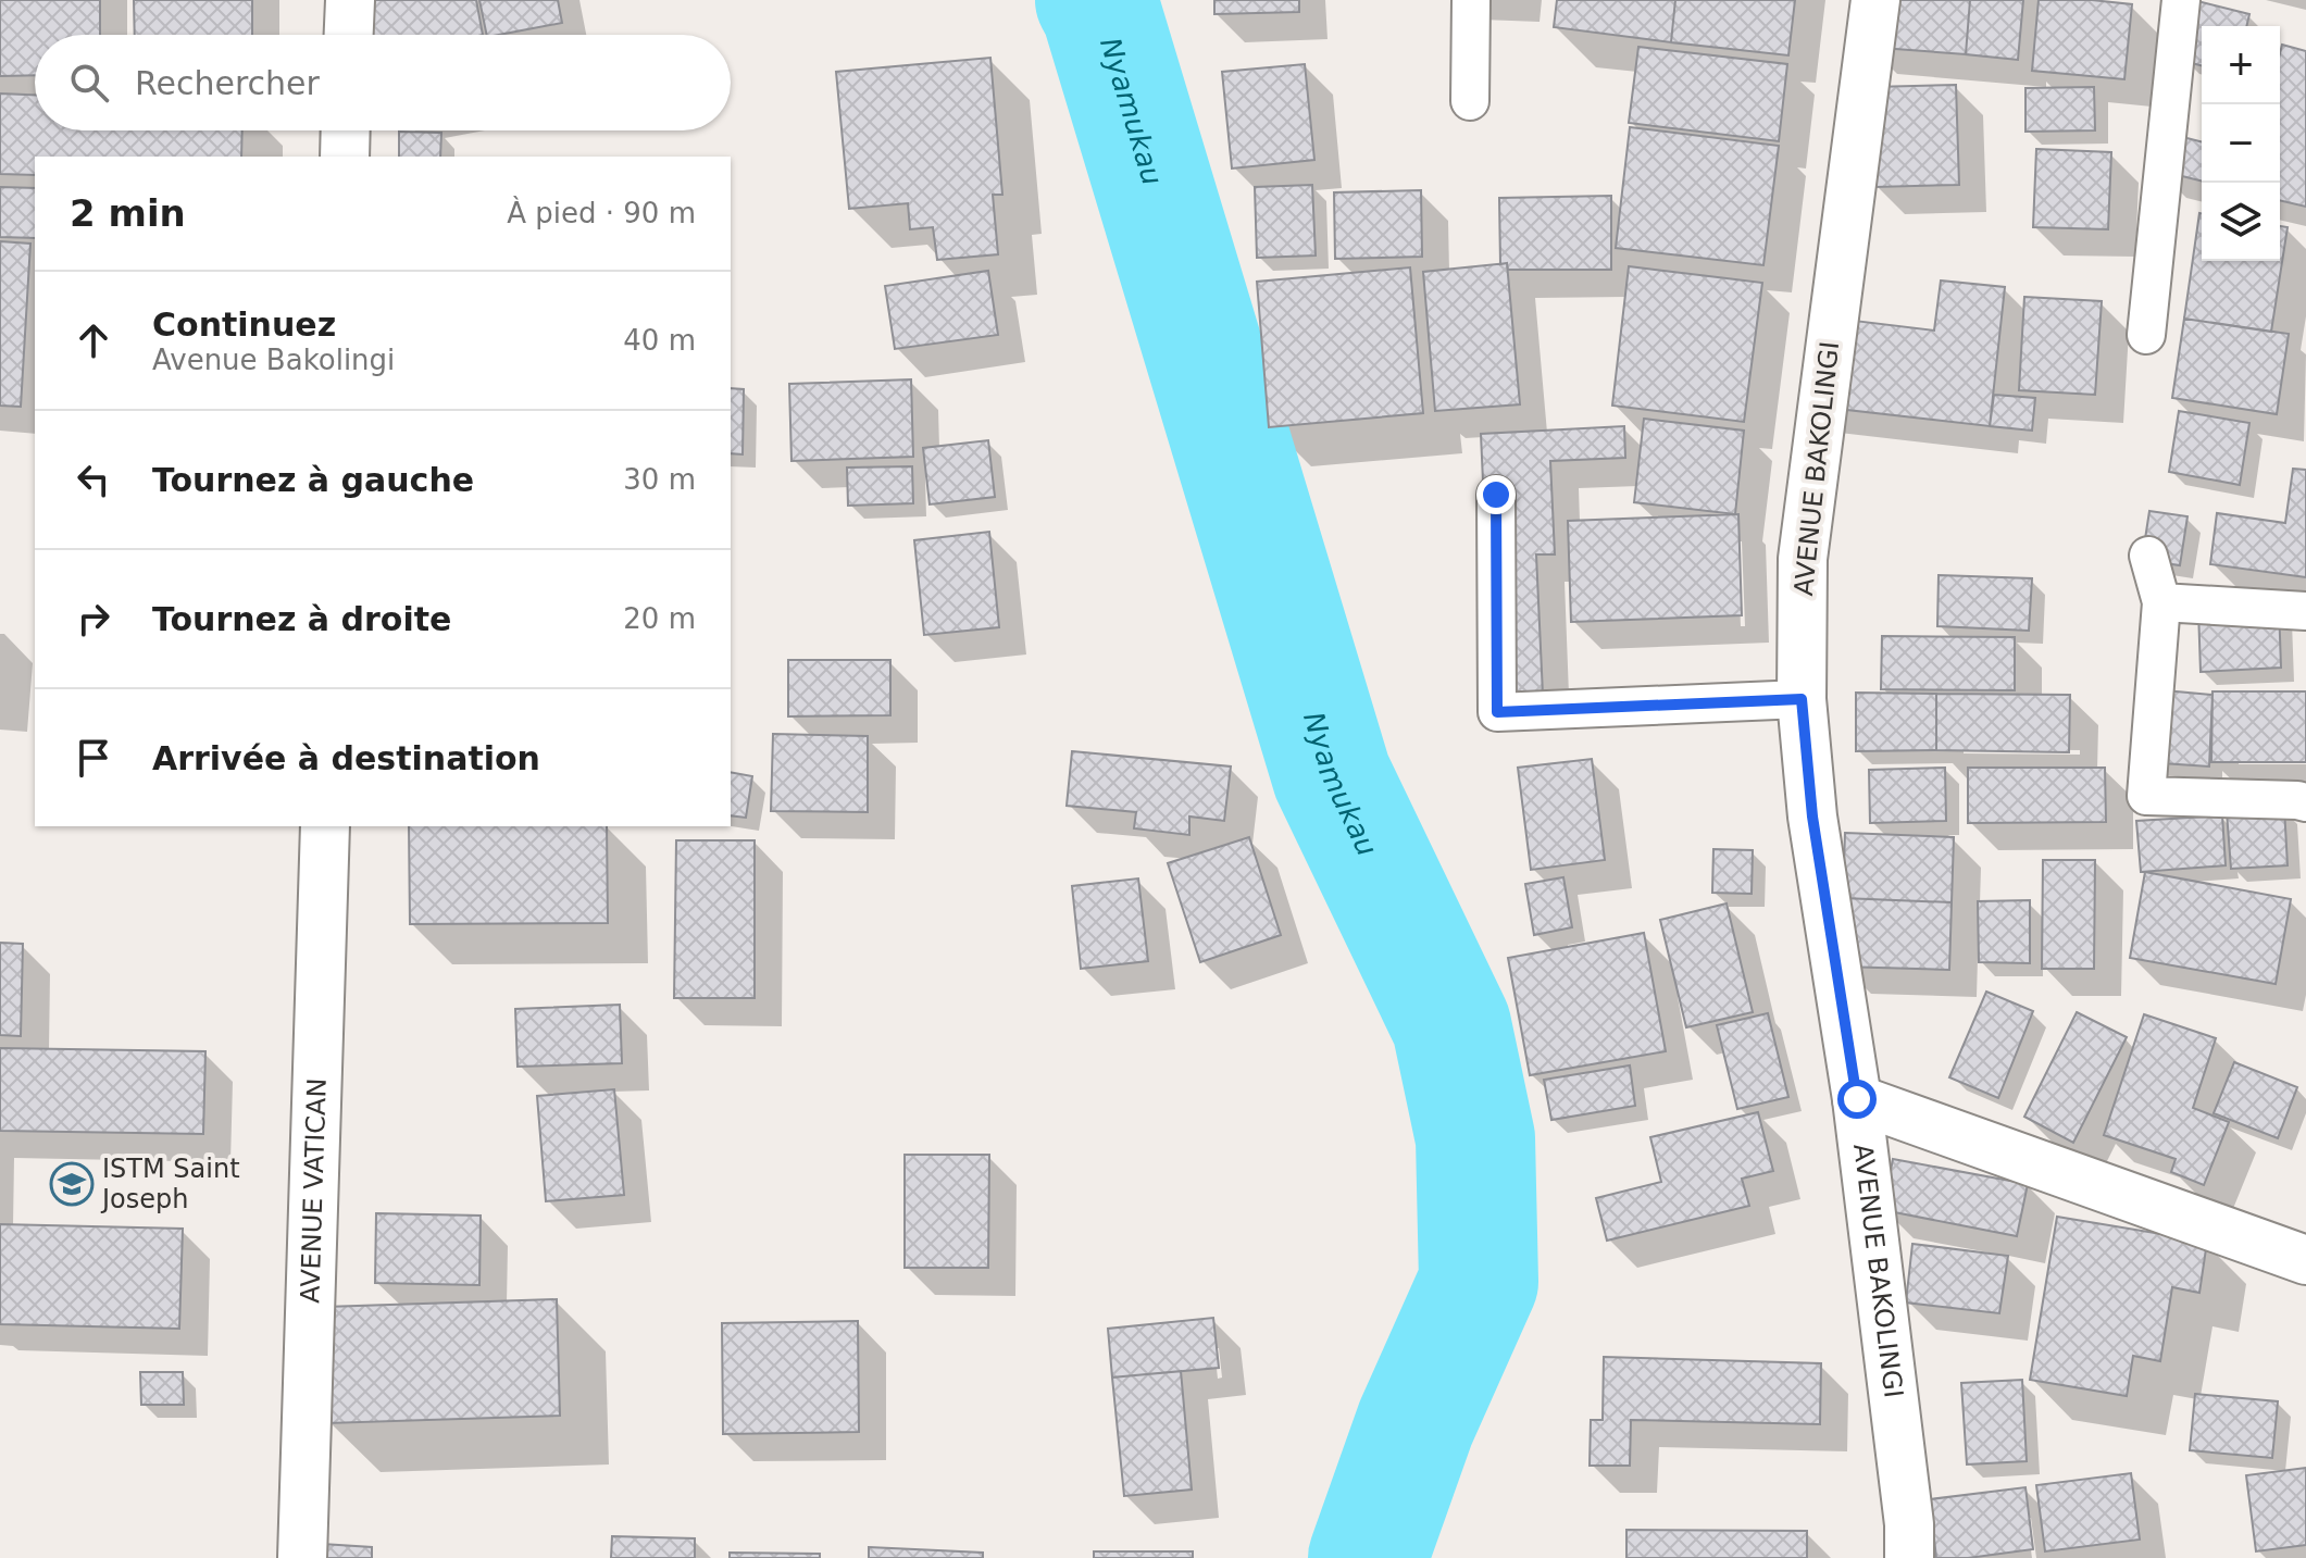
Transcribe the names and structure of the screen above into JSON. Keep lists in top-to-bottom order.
{
  "streets": {
    "street": ["AVENUE BAKOLINGI", "AVENUE VATICAN"]
  },
  "water": ["Nyamukau"],
  "places": {
    "school or university": ["ISTM Saint Joseph"]
  },
  "page": {
    "map_buttons": ["+", "−"],
    "search": "Rechercher",
    "heading": ["2 min", "À pied · 90 m"],
    "list": [
      ["Continuez", "Avenue Bakolingi", "40 m"],
      ["Tournez à gauche", "30 m"],
      ["Tournez à droite", "20 m"],
      "Arrivée à destination"
    ]
  }
}
